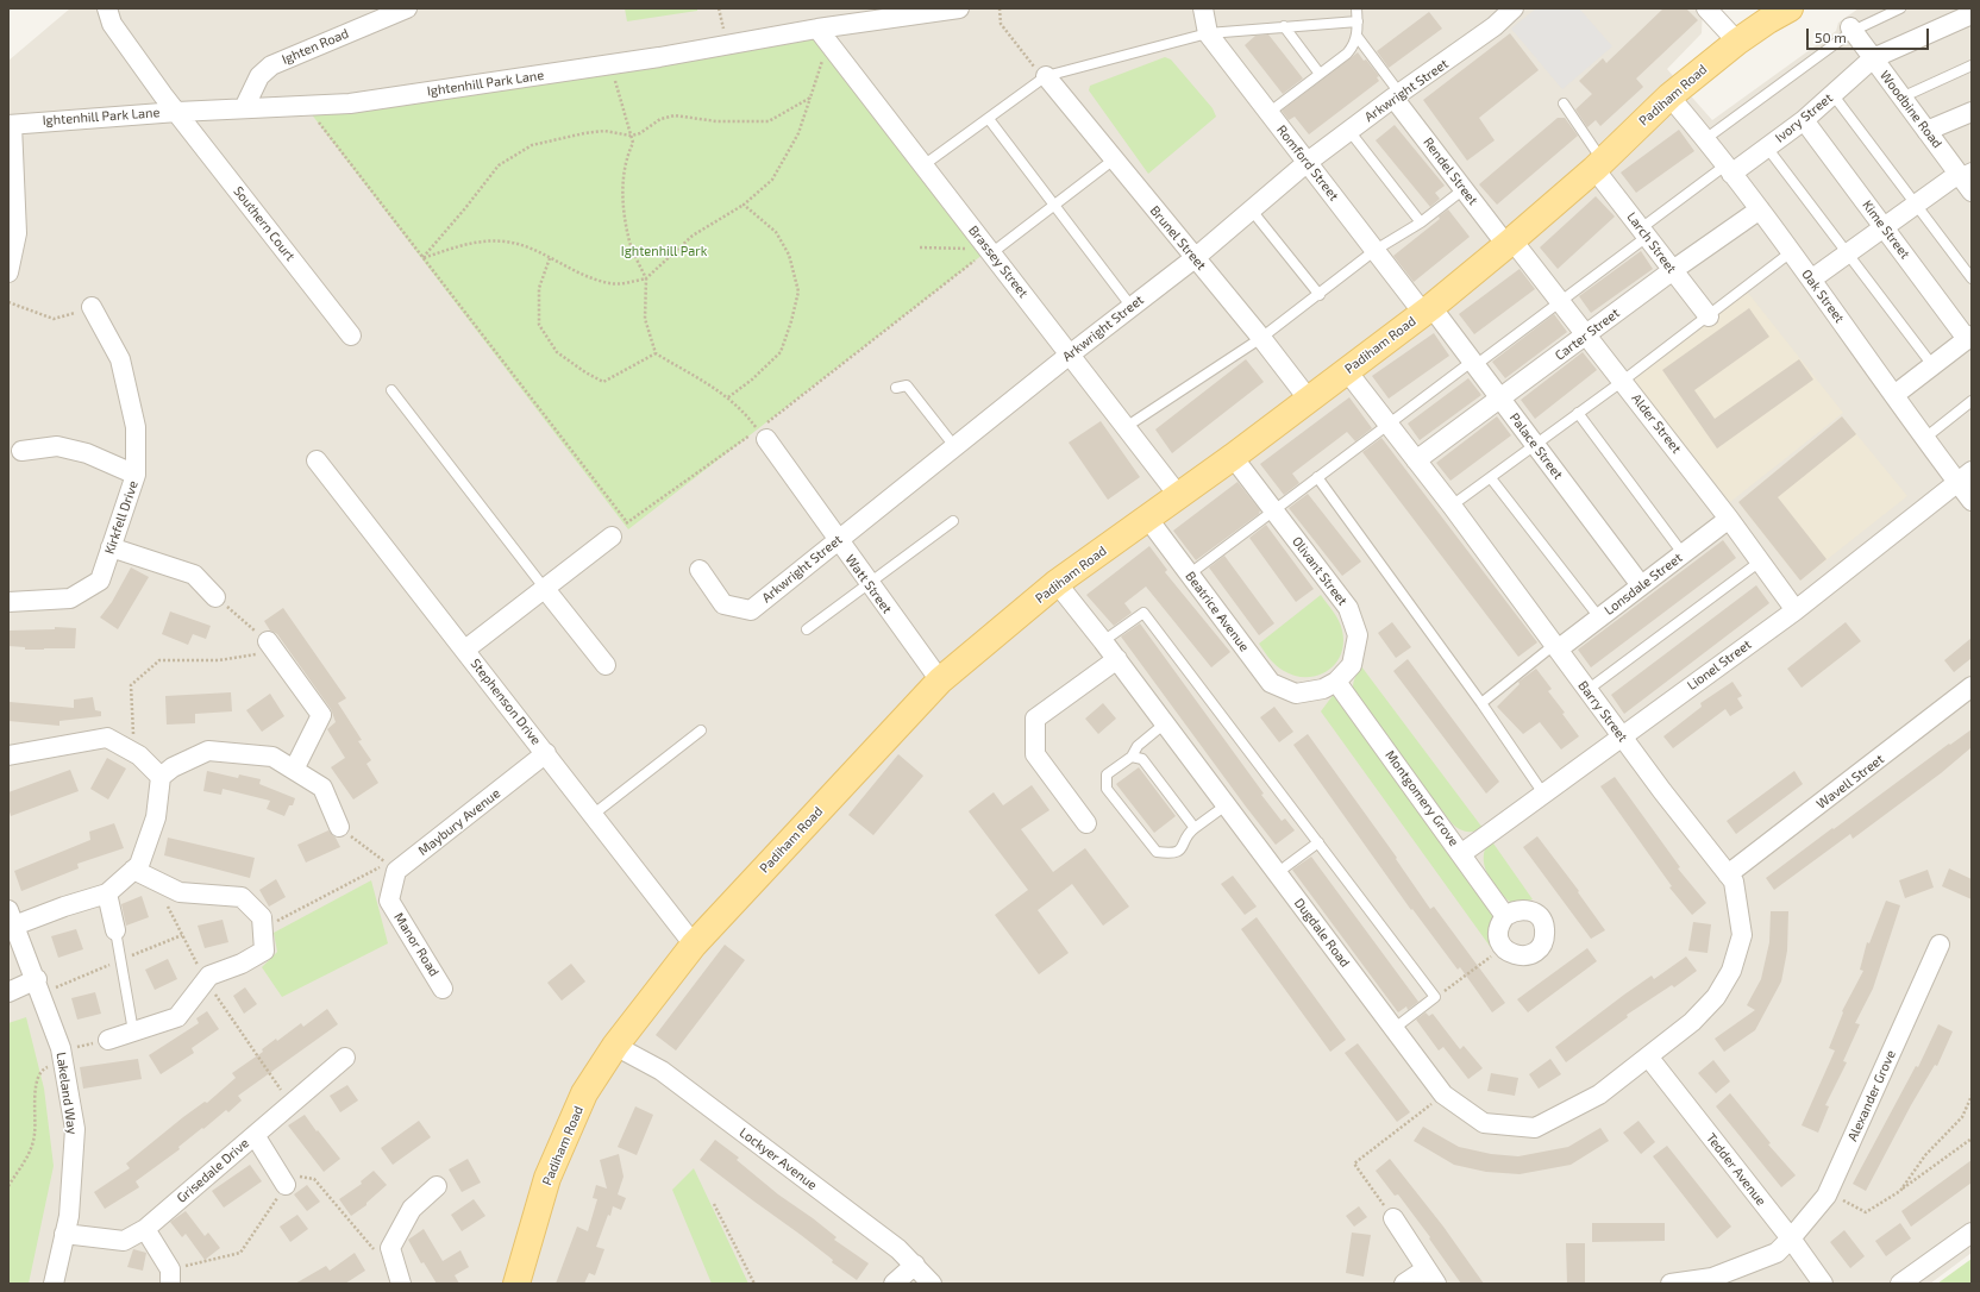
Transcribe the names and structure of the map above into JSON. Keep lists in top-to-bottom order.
{
  "streets": {
    "main road": ["Padiham Road"],
    "street": [
      "Ighten Road",
      "Ightenhill Park Lane",
      "Arkwright Street",
      "Woodbine Road",
      "Ivory Street",
      "Romford Street",
      "Rendel Street",
      "Southern Court",
      "Kime Street",
      "Brunel Street",
      "Larch Street",
      "Brassey Street",
      "Oak Street",
      "Carter Street",
      "Alder Street",
      "Palace Street",
      "Kirkfell Drive",
      "Olivant Street",
      "Watt Street",
      "Lonsdale Street",
      "Beatrice Avenue",
      "Lionel Street",
      "Stephenson Drive",
      "Barry Street",
      "Wavell Street",
      "Montgomery Grove",
      "Maybury Avenue",
      "Dugdale Road",
      "Manor Road",
      "Lakeland Way",
      "Alexander Grove",
      "Lockyer Avenue",
      "Tedder Avenue",
      "Grisedale Drive"
    ]
  },
  "crossings": [
    ["Ighten Road", "Ightenhill Park Lane"],
    ["Ightenhill Park Lane", "Southern Court"],
    ["Ightenhill Park Lane", "Brassey Street"],
    ["Arkwright Street", "Romford Street"],
    ["Arkwright Street", "Rendel Street"],
    ["Arkwright Street", "Brunel Street"],
    ["Arkwright Street", "Brassey Street"],
    ["Arkwright Street", "Watt Street"],
    ["Padiham Road", "Romford Street"],
    ["Padiham Road", "Rendel Street"],
    ["Padiham Road", "Brunel Street"],
    ["Padiham Road", "Larch Street"],
    ["Padiham Road", "Brassey Street"],
    ["Padiham Road", "Oak Street"],
    ["Padiham Road", "Alder Street"],
    ["Padiham Road", "Palace Street"],
    ["Padiham Road", "Olivant Street"],
    ["Padiham Road", "Watt Street"],
    ["Padiham Road", "Beatrice Avenue"],
    ["Padiham Road", "Stephenson Drive"],
    ["Padiham Road", "Barry Street"],
    ["Padiham Road", "Dugdale Road"],
    ["Padiham Road", "Lockyer Avenue"],
    ["Woodbine Road", "Ivory Street"],
    ["Ivory Street", "Kime Street"],
    ["Ivory Street", "Oak Street"],
    ["Romford Street", "Palace Street"],
    ["Rendel Street", "Alder Street"],
    ["Larch Street", "Carter Street"],
    ["Oak Street", "Carter Street"],
    ["Oak Street", "Lionel Street"],
    ["Carter Street", "Alder Street"],
    ["Carter Street", "Palace Street"],
    ["Carter Street", "Barry Street"],
    ["Alder Street", "Lonsdale Street"],
    ["Alder Street", "Lionel Street"],
    ["Palace Street", "Lonsdale Street"],
    ["Olivant Street", "Beatrice Avenue"],
    ["Olivant Street", "Montgomery Grove"],
    ["Lonsdale Street", "Barry Street"],
    ["Beatrice Avenue", "Montgomery Grove"],
    ["Lionel Street", "Barry Street"],
    ["Lionel Street", "Montgomery Grove"],
    ["Stephenson Drive", "Maybury Avenue"],
    ["Barry Street", "Wavell Street"],
    ["Barry Street", "Dugdale Road"],
    ["Barry Street", "Tedder Avenue"],
    ["Maybury Avenue", "Manor Road"],
    ["Dugdale Road", "Tedder Avenue"],
    ["Lakeland Way", "Grisedale Drive"],
    ["Alexander Grove", "Tedder Avenue"]
  ],
  "parks": ["Ightenhill Park"],
  "scale_bar": "50 m"
}
